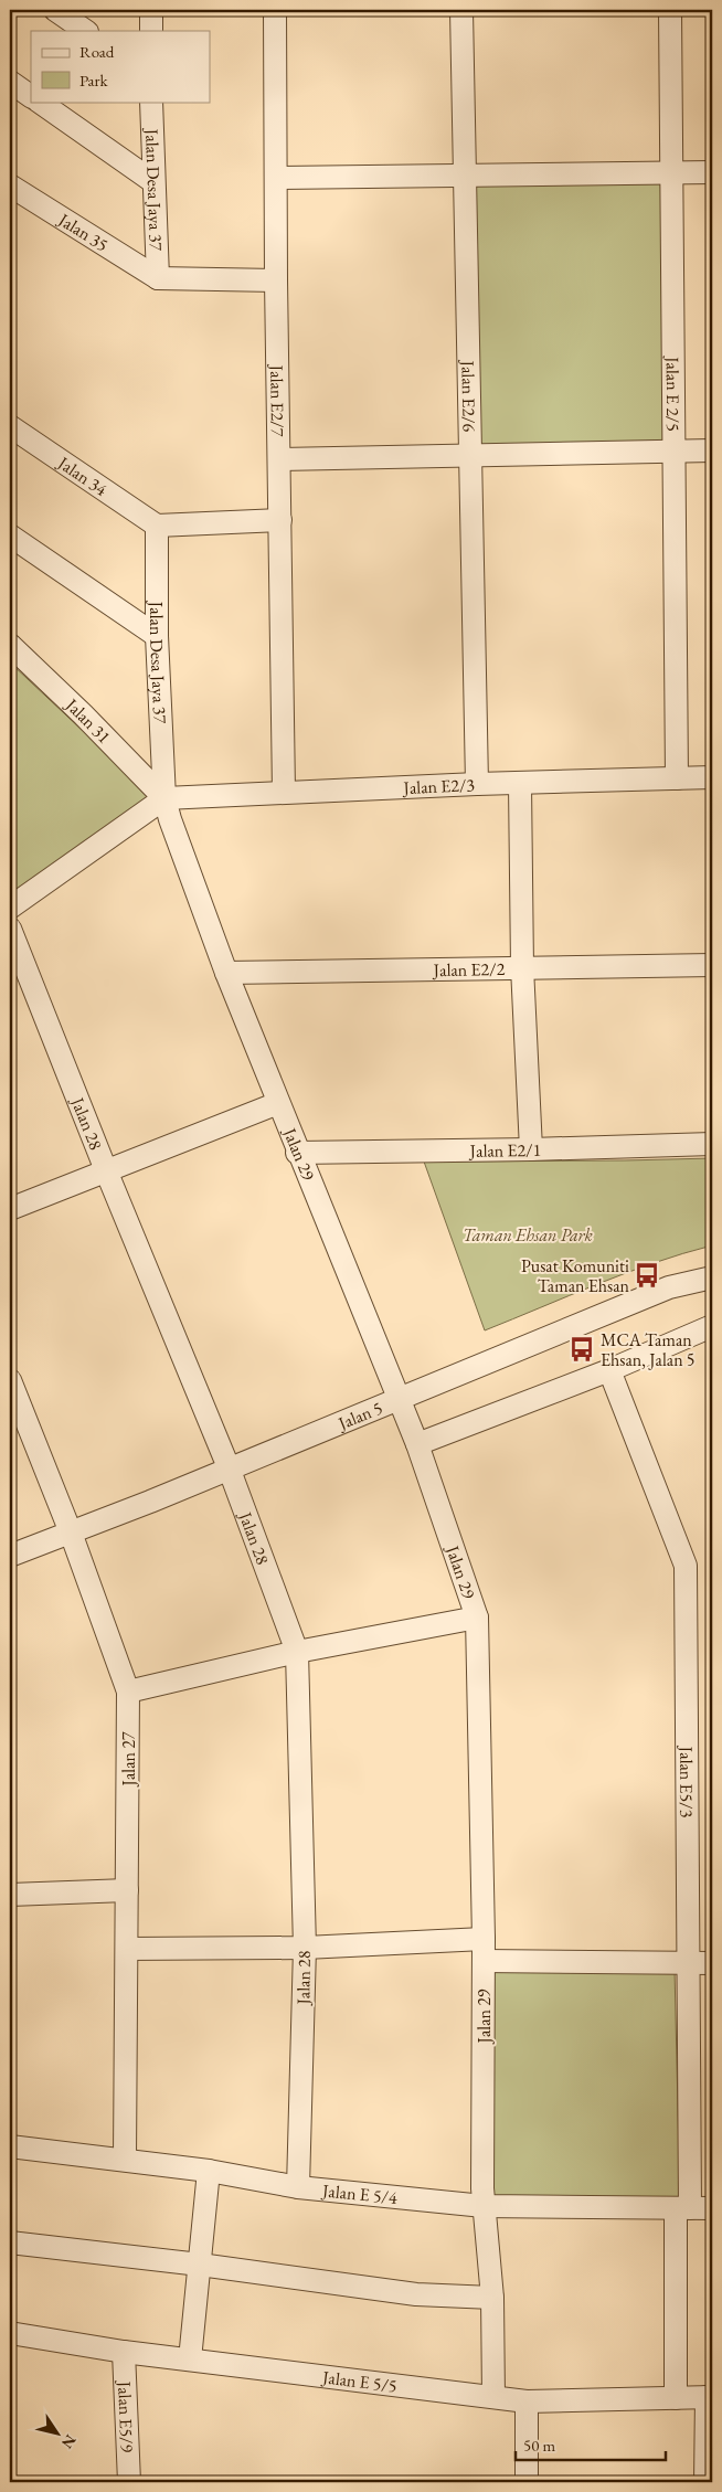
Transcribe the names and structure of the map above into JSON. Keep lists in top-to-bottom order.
{
  "streets": {
    "street": [
      "Jalan Desa Jaya 37",
      "Jalan 35",
      "Jalan E 2/5",
      "Jalan E2/6",
      "Jalan E2/7",
      "Jalan 34",
      "Jalan 31",
      "Jalan E2/3",
      "Jalan E2/2",
      "Jalan 28",
      "Jalan E2/1",
      "Jalan 29",
      "Jalan 5",
      "Jalan 27",
      "Jalan E5/3",
      "Jalan E 5/4",
      "Jalan E 5/5",
      "Jalan E5/9"
    ]
  },
  "crossings": [
    ["Jalan Desa Jaya 37", "Jalan 35"],
    ["Jalan Desa Jaya 37", "Jalan 34"],
    ["Jalan Desa Jaya 37", "Jalan 31"],
    ["Jalan Desa Jaya 37", "Jalan E2/3"],
    ["Jalan Desa Jaya 37", "Jalan 29"],
    ["Jalan E 2/5", "Jalan E2/3"],
    ["Jalan E2/6", "Jalan E2/3"],
    ["Jalan E2/7", "Jalan E2/3"],
    ["Jalan 31", "Jalan E2/3"],
    ["Jalan 31", "Jalan 29"],
    ["Jalan E2/3", "Jalan 29"],
    ["Jalan E2/2", "Jalan 29"],
    ["Jalan 28", "Jalan 5"],
    ["Jalan 28", "Jalan E 5/4"],
    ["Jalan E2/1", "Jalan 29"],
    ["Jalan 29", "Jalan 5"],
    ["Jalan 29", "Jalan E 5/4"],
    ["Jalan 29", "Jalan E 5/5"],
    ["Jalan 5", "Jalan 27"],
    ["Jalan 27", "Jalan E 5/4"],
    ["Jalan E5/3", "Jalan E 5/4"],
    ["Jalan E5/3", "Jalan E 5/5"],
    ["Jalan E 5/5", "Jalan E5/9"]
  ],
  "parks": ["Taman Ehsan Park"],
  "places": {
    "bus stop": ["Pusat Komuniti Taman Ehsan", "MCA Taman Ehsan, Jalan 5"]
  },
  "legend": ["Road", "Park"],
  "scale_bar": "50 m",
  "north": "bottom right"
}
